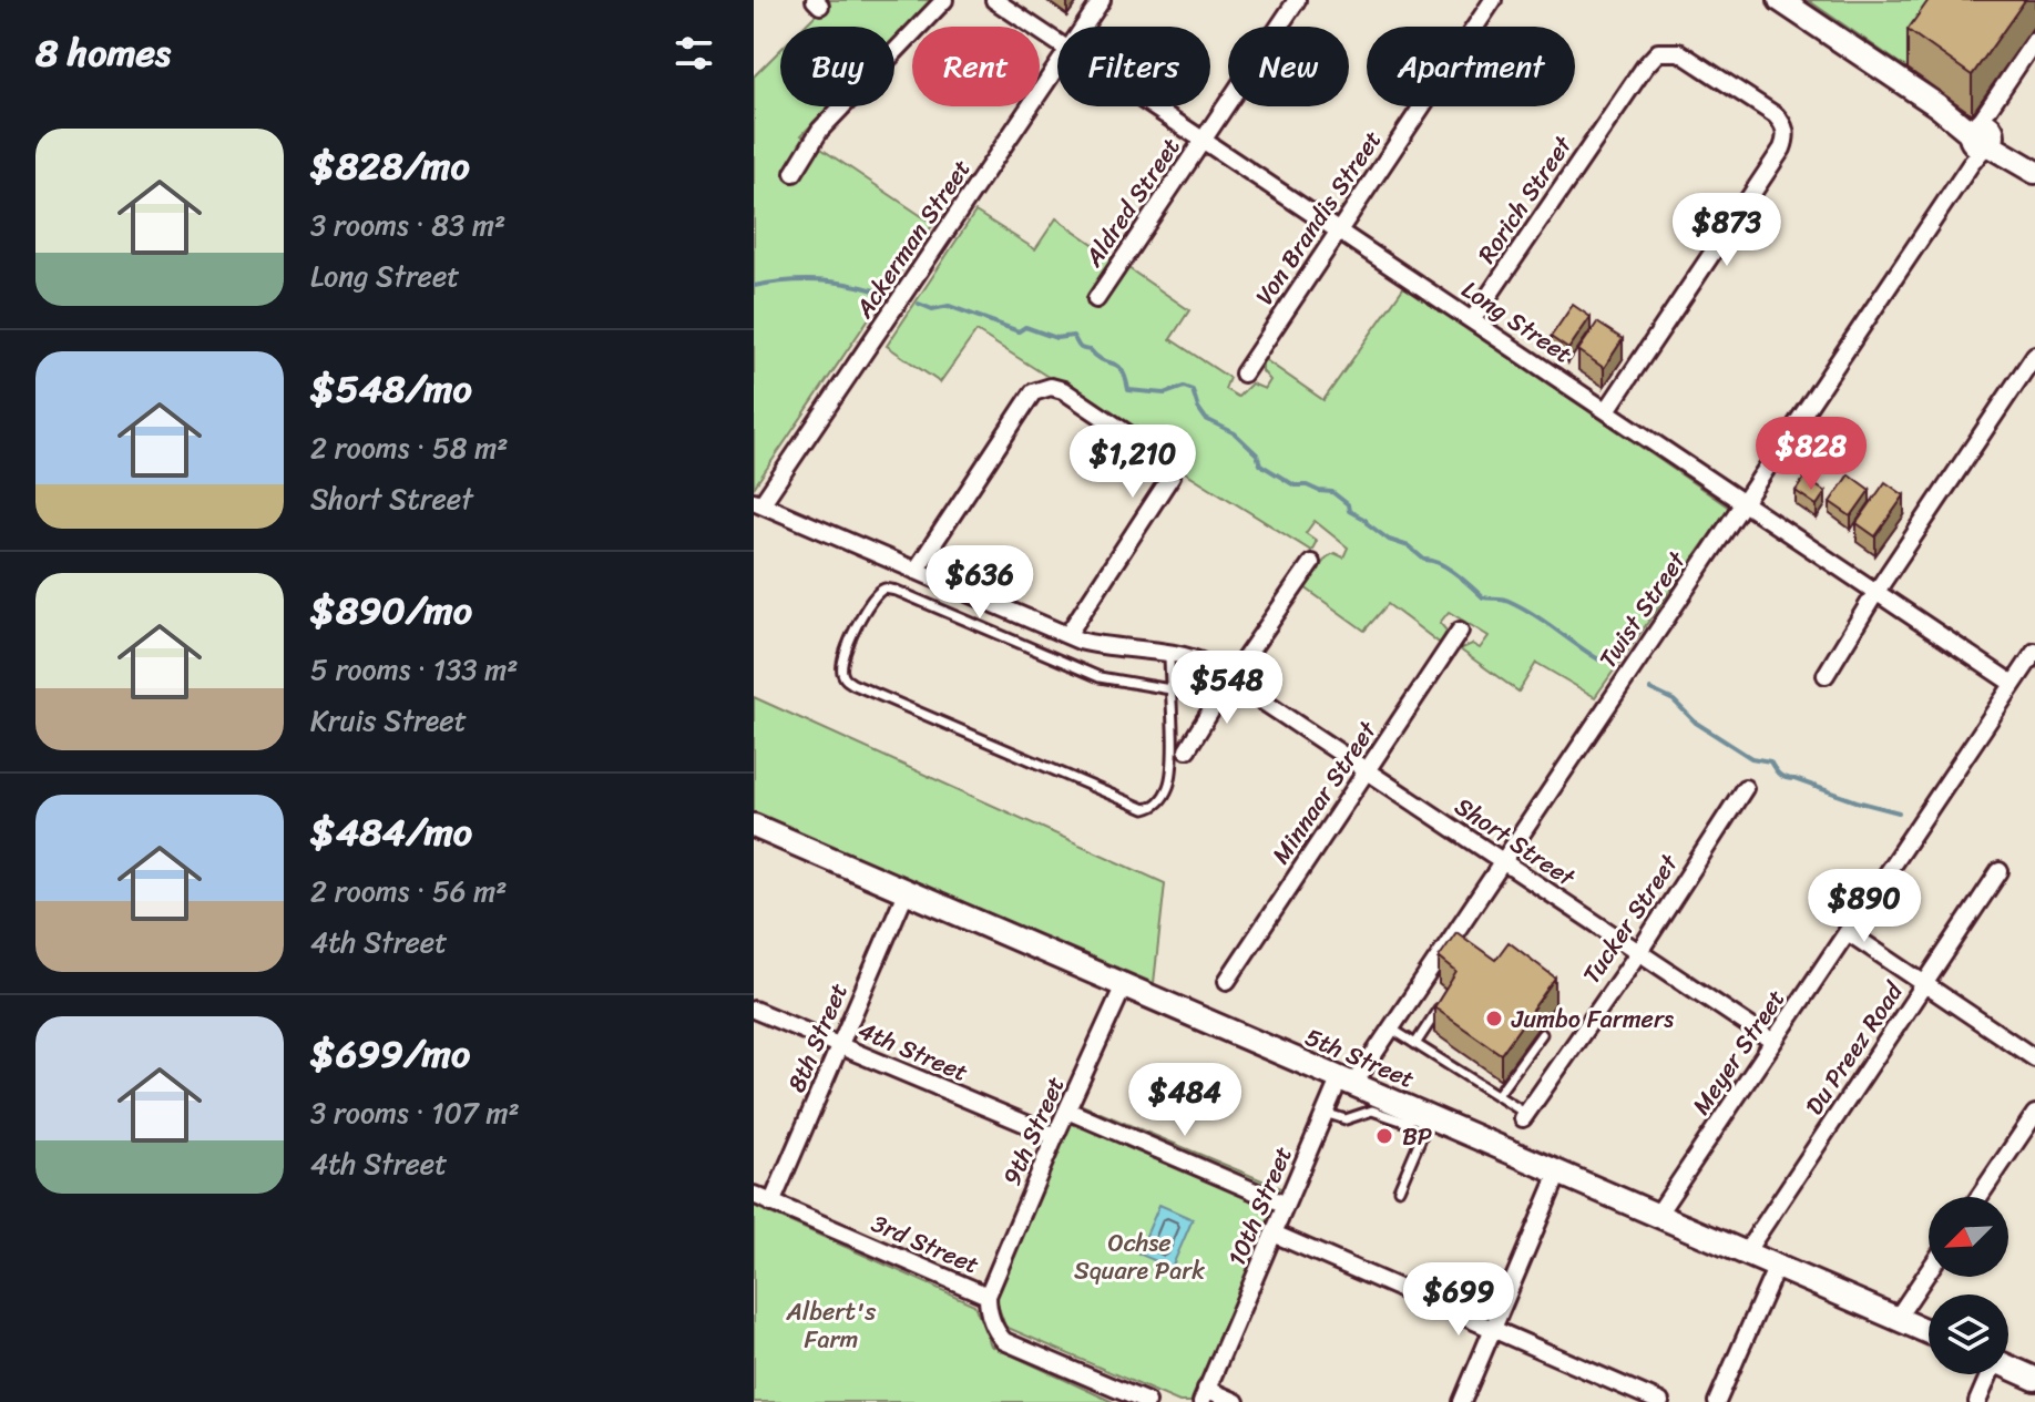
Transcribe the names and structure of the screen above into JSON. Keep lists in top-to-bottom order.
{
  "streets": {
    "main road": ["5th Street"],
    "street": [
      "Rorich Street",
      "Aldred Street",
      "Von Brandis Street",
      "Ackerman Street",
      "Long Street",
      "Twist Street",
      "Minnaar Street",
      "Short Street",
      "Tucker Street",
      "8th Street",
      "Du Preez Road",
      "4th Street",
      "Meyer Street",
      "9th Street",
      "10th Street",
      "3rd Street"
    ]
  },
  "crossings": [
    ["Rorich Street", "Long Street"],
    ["Aldred Street", "Long Street"],
    ["Von Brandis Street", "Long Street"],
    ["Ackerman Street", "Short Street"],
    ["Long Street", "Twist Street"],
    ["Long Street", "Meyer Street"],
    ["Twist Street", "Short Street"],
    ["Twist Street", "5th Street"],
    ["Twist Street", "10th Street"],
    ["Minnaar Street", "Short Street"],
    ["Short Street", "Tucker Street"],
    ["Short Street", "Meyer Street"],
    ["8th Street", "4th Street"],
    ["8th Street", "5th Street"],
    ["8th Street", "3rd Street"],
    ["Du Preez Road", "5th Street"],
    ["4th Street", "9th Street"],
    ["Meyer Street", "5th Street"],
    ["5th Street", "9th Street"],
    ["5th Street", "10th Street"],
    ["9th Street", "3rd Street"]
  ],
  "parks": ["Ochse Square Park", "Albert's Farm"],
  "places": ["Jumbo Farmers", "BP"],
  "north": "bottom left",
  "page": {
    "heading": "8 homes",
    "chip": [
      "Buy",
      "Rent",
      "Filters",
      "New",
      "Apartment"
    ],
    "list": [
      {
        "name": "$828/mo",
        "note": "3 rooms · 83 m² · Long Street"
      },
      {
        "name": "$548/mo",
        "note": "2 rooms · 58 m² · Short Street"
      },
      {
        "name": "$890/mo",
        "note": "5 rooms · 133 m² · Kruis Street"
      },
      {
        "name": "$484/mo",
        "note": "2 rooms · 56 m² · 4th Street"
      },
      {
        "name": "$699/mo",
        "note": "3 rooms · 107 m² · 4th Street"
      }
    ],
    "price": [
      "$873",
      "$828",
      "$1,210",
      "$636",
      "$548",
      "$890",
      "$484",
      "$699"
    ]
  }
}
